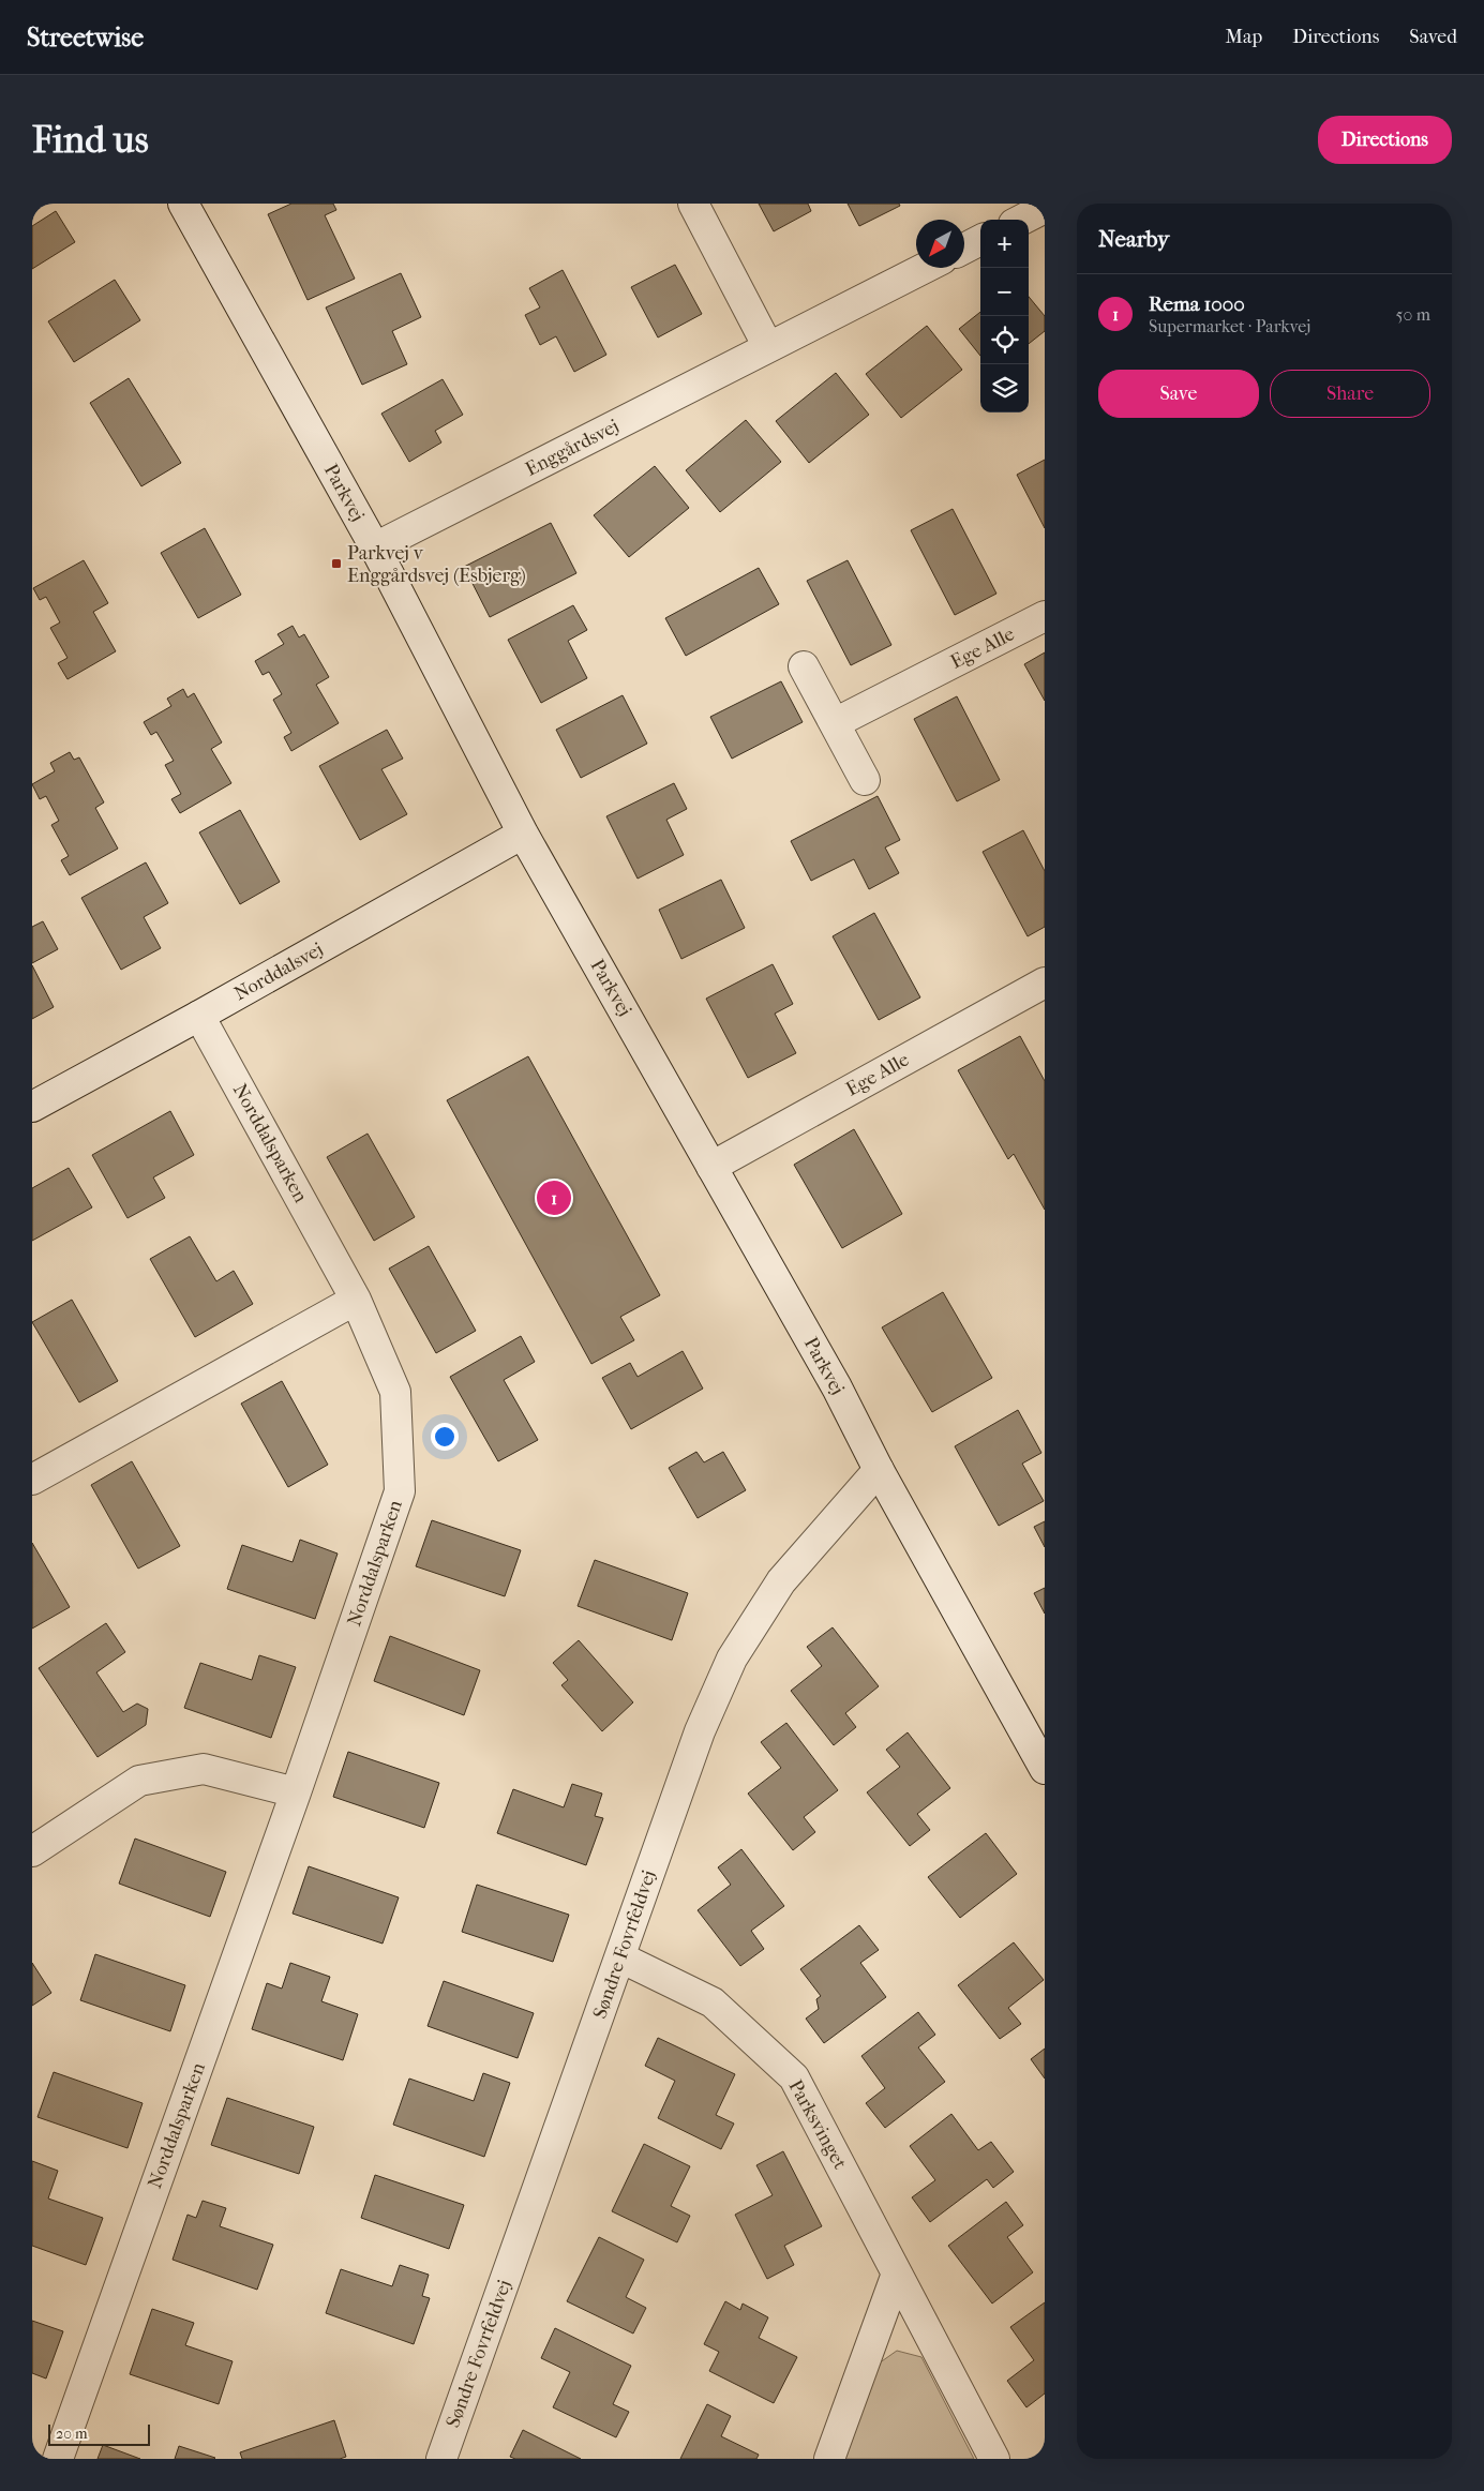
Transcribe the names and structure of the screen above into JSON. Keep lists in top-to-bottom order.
{
  "streets": {
    "street": [
      "Enggårdsvej",
      "Parkvej",
      "Ege Alle",
      "Norddalsvej",
      "Norddalsparken",
      "Søndre Fovrfeldvej",
      "Parksvinget"
    ]
  },
  "crossings": [
    ["Enggårdsvej", "Parkvej"],
    ["Parkvej", "Ege Alle"],
    ["Parkvej", "Norddalsvej"],
    ["Parkvej", "Søndre Fovrfeldvej"],
    ["Norddalsvej", "Norddalsparken"],
    ["Søndre Fovrfeldvej", "Parksvinget"]
  ],
  "places": {
    "transit": ["Parkvej v Enggårdsvej (Esbjerg)"]
  },
  "scale_bar": "20 m",
  "north": "bottom left",
  "page": {
    "header": "Streetwise",
    "nav": ["Map", "Directions", "Saved"],
    "buttons": [
      "Directions",
      ["Save", "Share"]
    ],
    "title": "Find us",
    "heading": "Nearby",
    "map_buttons": ["+", "−"],
    "list": [
      {
        "mark": "1",
        "name": "Rema 1000",
        "note": "Supermarket · Parkvej",
        "value": "50 m"
      }
    ],
    "pins": "1",
    "scale": "20 m"
  }
}
